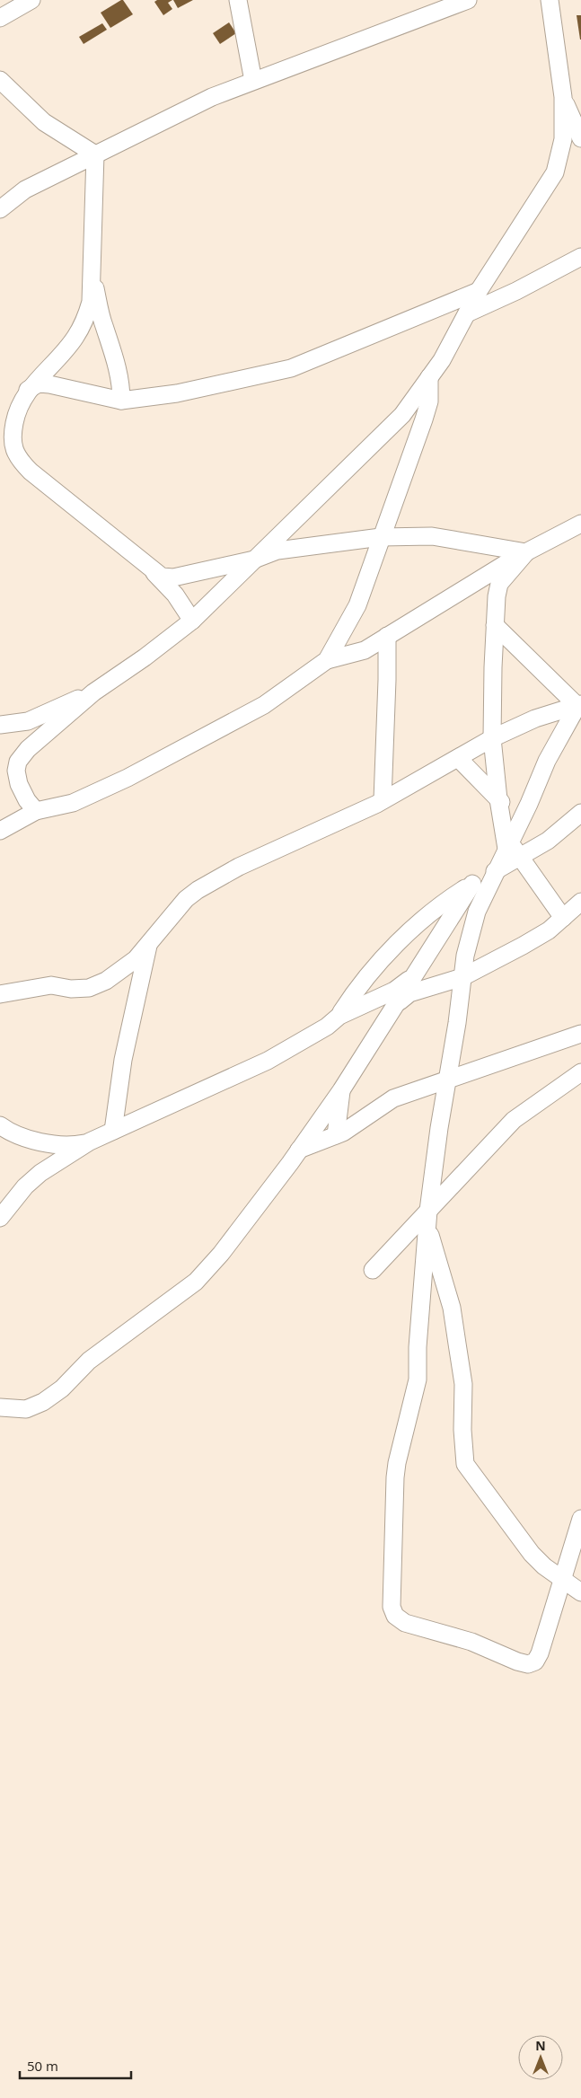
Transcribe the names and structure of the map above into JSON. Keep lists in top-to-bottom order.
{
  "scale_bar": "50 m",
  "north": "top"
}
